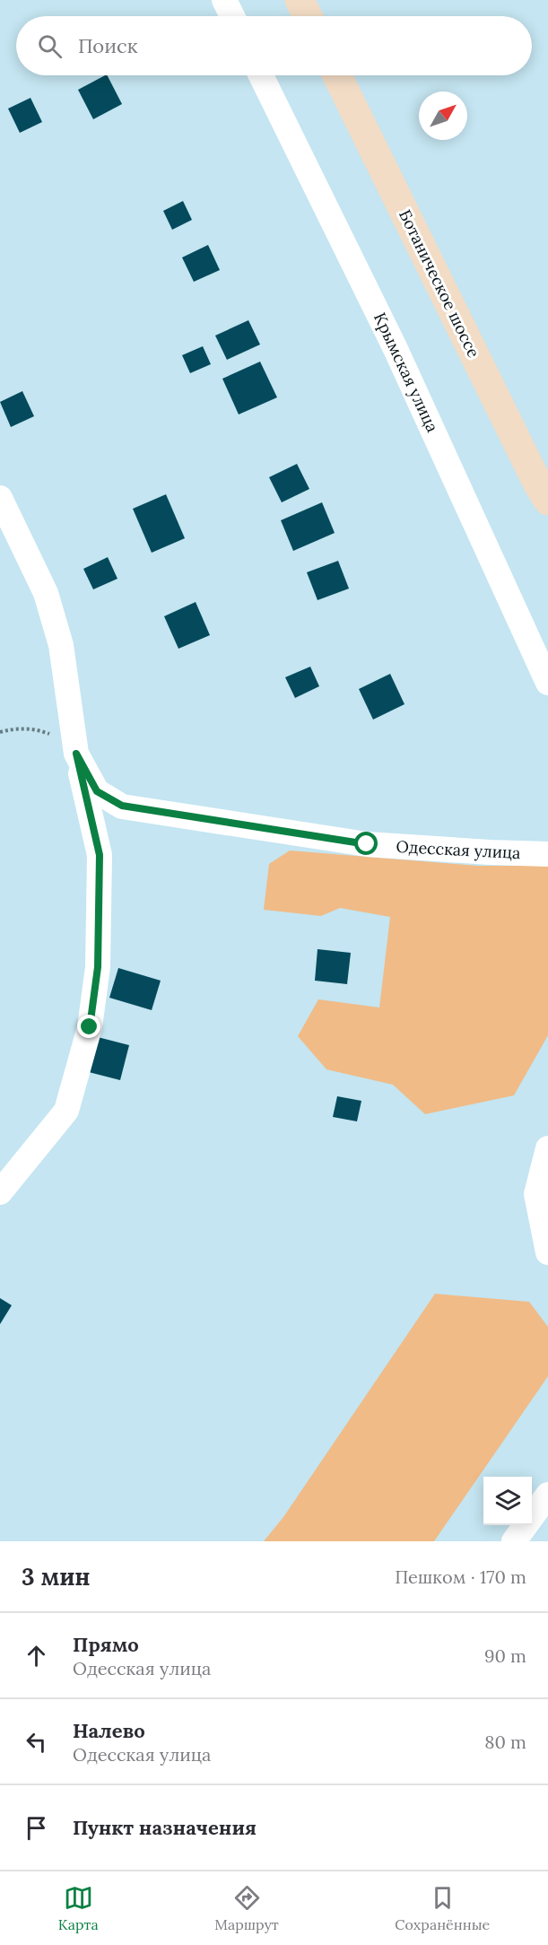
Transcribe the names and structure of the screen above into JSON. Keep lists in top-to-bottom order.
{
  "streets": {
    "street": ["Ботаническое шоссе", "Крымская улица", "Одесская улица"]
  },
  "north": "top right",
  "page": {
    "search": "Поиск",
    "heading": ["3 мин", "Пешком · 170 m"],
    "list": [
      ["Прямо", "Одесская улица", "90 m"],
      ["Налево", "Одесская улица", "80 m"],
      "Пункт назначения"
    ],
    "nav": ["Карта", "Маршрут", "Сохранённые"]
  }
}
